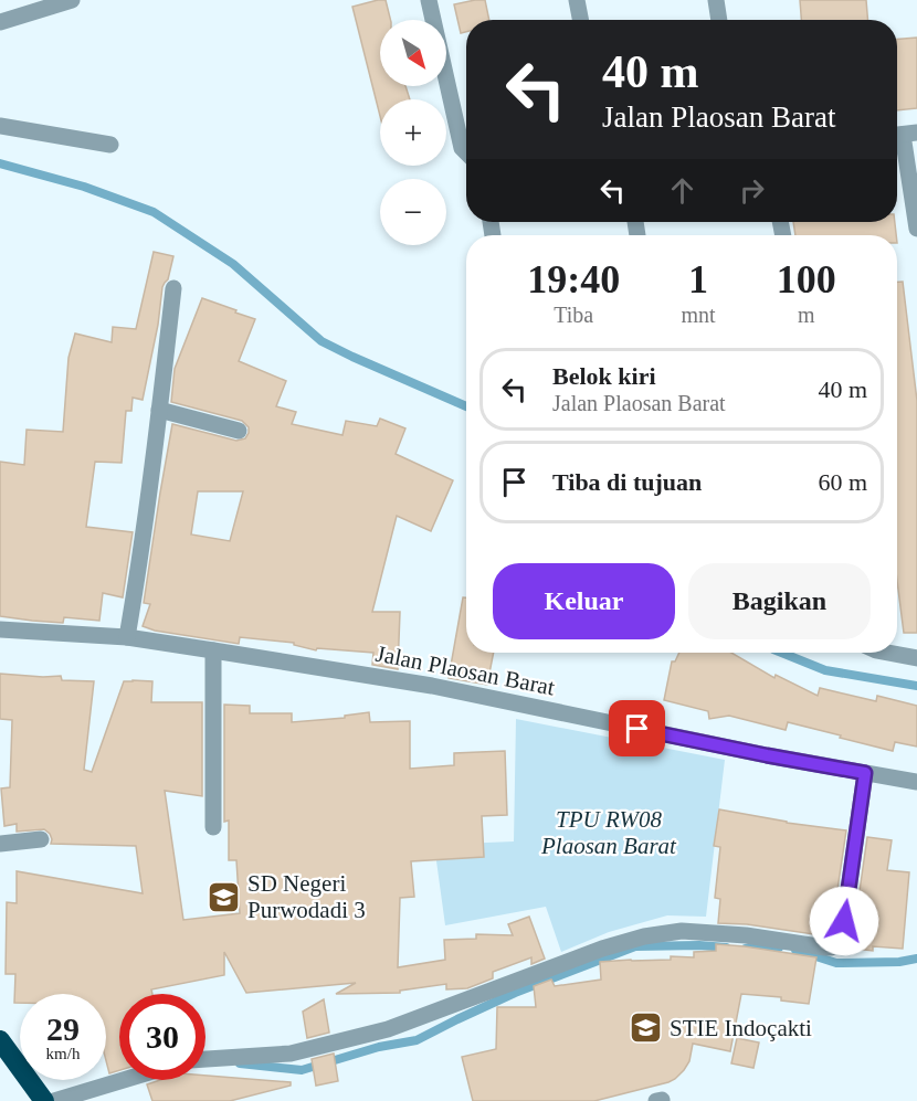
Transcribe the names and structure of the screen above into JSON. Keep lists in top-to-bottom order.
{
  "streets": {
    "street": ["Jalan Plaosan Barat"]
  },
  "parks": ["TPU RW08 Plaosan Barat"],
  "places": {
    "school or university": ["SD Negeri Purwodadi 3", "STIE Indoçakti"]
  },
  "north": "bottom right",
  "page": {
    "map_buttons": ["+", "−"],
    "turn": ["40 m", "Jalan Plaosan Barat"],
    "eta": [
      "19:40",
      "Tiba",
      "1",
      "mnt",
      "100",
      "m"
    ],
    "list": [
      {
        "name": "Belok kiri",
        "note": "Jalan Plaosan Barat",
        "value": "40 m"
      },
      {
        "name": "Tiba di tujuan",
        "value": "60 m"
      }
    ],
    "buttons": ["Keluar", "Bagikan"],
    "speed": "29 km/h",
    "limit": "30"
  }
}
